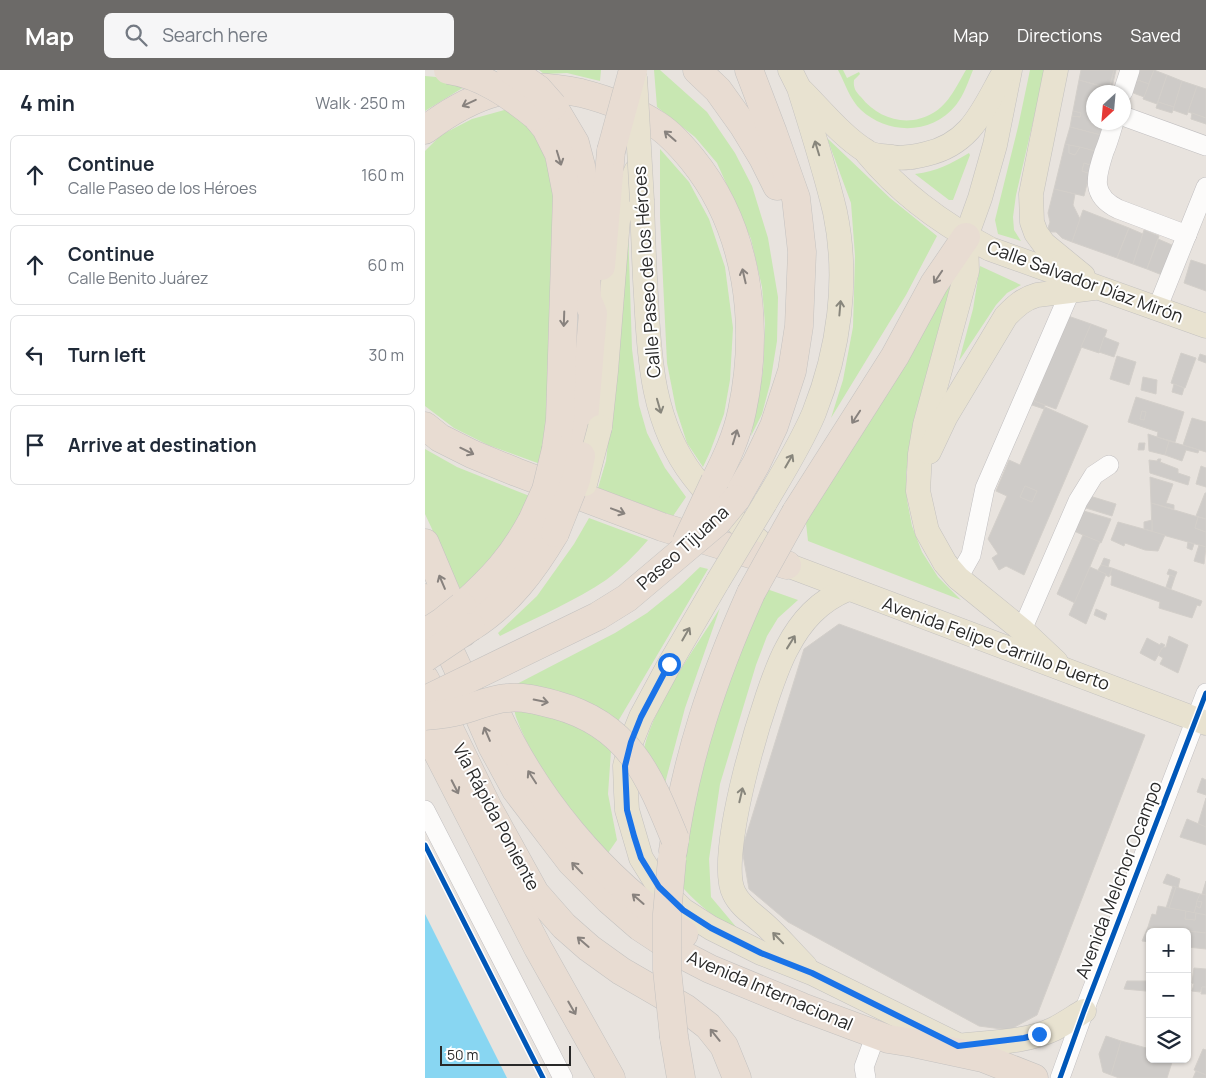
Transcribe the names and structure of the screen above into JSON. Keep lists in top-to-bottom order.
{
  "streets": {
    "highway": ["Paseo Tijuana", "Vía Rápida Poniente", "Avenida Internacional"],
    "main road": ["Calle Paseo de los Héroes", "Calle Salvador Díaz Mirón", "Avenida Felipe Carrillo Puerto"],
    "street": ["Avenida Melchor Ocampo"]
  },
  "crossings": [
    ["Calle Paseo de los Héroes", "Avenida Felipe Carrillo Puerto"],
    ["Avenida Felipe Carrillo Puerto", "Avenida Melchor Ocampo"]
  ],
  "one_way": ["Calle Paseo de los Héroes"],
  "scale_bar": "50 m",
  "north": "bottom left",
  "page": {
    "header": "Map",
    "search": "Search here",
    "nav": ["Map", "Directions", "Saved"],
    "heading": ["4 min", "Walk · 250 m"],
    "list": [
      ["Continue", "Calle Paseo de los Héroes", "160 m"],
      ["Continue", "Calle Benito Juárez", "60 m"],
      ["Turn left", "30 m"],
      "Arrive at destination"
    ],
    "map_buttons": ["+", "−"],
    "scale": "50 m"
  }
}
